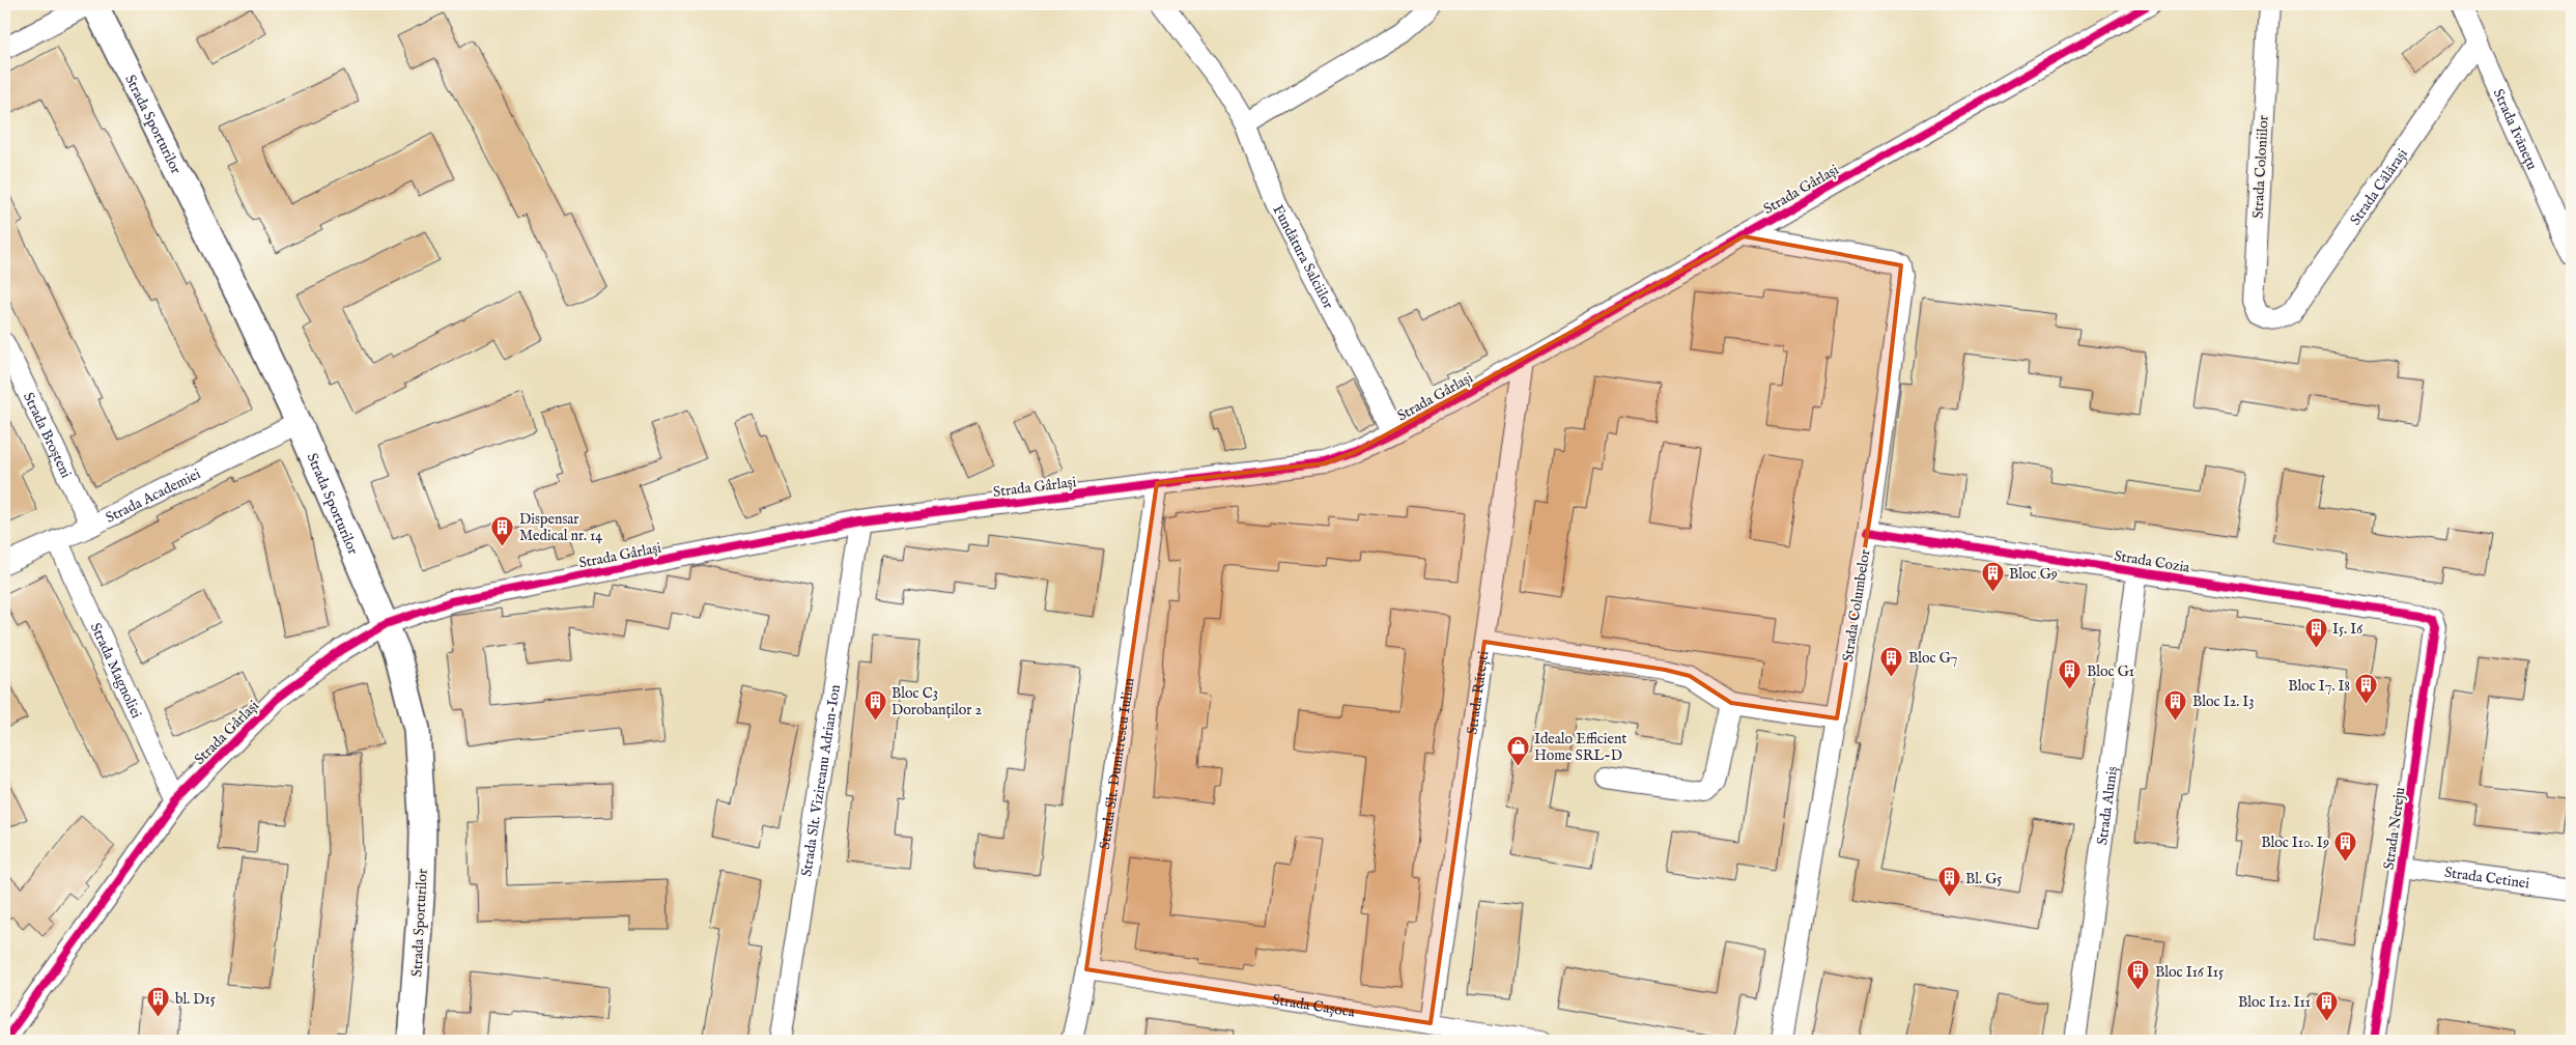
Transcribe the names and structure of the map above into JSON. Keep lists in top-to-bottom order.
{
  "streets": {
    "main road": ["Strada Sporturilor"],
    "street": [
      "Strada Ivănețu",
      "Strada Coloniilor",
      "Strada Călărași",
      "Strada Gârlași",
      "Fundătura Salciilor",
      "Strada Broșteni",
      "Strada Academiei",
      "Strada Cozia",
      "Strada Columbelor",
      "Strada Magnoliei",
      "Strada Rătești",
      "Strada Slt. Dumitrescu Iulian",
      "Strada Slt. Vizireanu Adrian-Ion",
      "Strada Aluniș",
      "Strada Nereju",
      "Strada Cetinei",
      "Strada Cașoca"
    ]
  },
  "crossings": [
    ["Strada Sporturilor", "Strada Gârlași"],
    ["Strada Sporturilor", "Strada Academiei"],
    ["Strada Ivănețu", "Strada Călărași"],
    ["Strada Coloniilor", "Strada Călărași"],
    ["Strada Gârlași", "Fundătura Salciilor"],
    ["Strada Gârlași", "Strada Columbelor"],
    ["Strada Gârlași", "Strada Magnoliei"],
    ["Strada Gârlași", "Strada Rătești"],
    ["Strada Gârlași", "Strada Slt. Dumitrescu Iulian"],
    ["Strada Gârlași", "Strada Slt. Vizireanu Adrian-Ion"],
    ["Strada Broșteni", "Strada Academiei"],
    ["Strada Academiei", "Strada Magnoliei"],
    ["Strada Cozia", "Strada Columbelor"],
    ["Strada Cozia", "Strada Aluniș"],
    ["Strada Cozia", "Strada Nereju"],
    ["Strada Rătești", "Strada Cașoca"],
    ["Strada Slt. Dumitrescu Iulian", "Strada Cașoca"],
    ["Strada Nereju", "Strada Cetinei"]
  ],
  "places": {
    "building": [
      "Dispensar Medical nr. 14",
      "Bloc G9",
      "I5. I6",
      "Bloc G7",
      "Bloc G1",
      "Bloc I7. I8",
      "Bloc C3 Dorobanților 2",
      "Bloc I2. I3",
      "Bloc I10. I9",
      "Bl. G5",
      "Bloc I16 I15",
      "bl. D15",
      "Bloc I12. I11"
    ],
    "shop": ["Idealo Efficient Home SRL-D"]
  }
}
